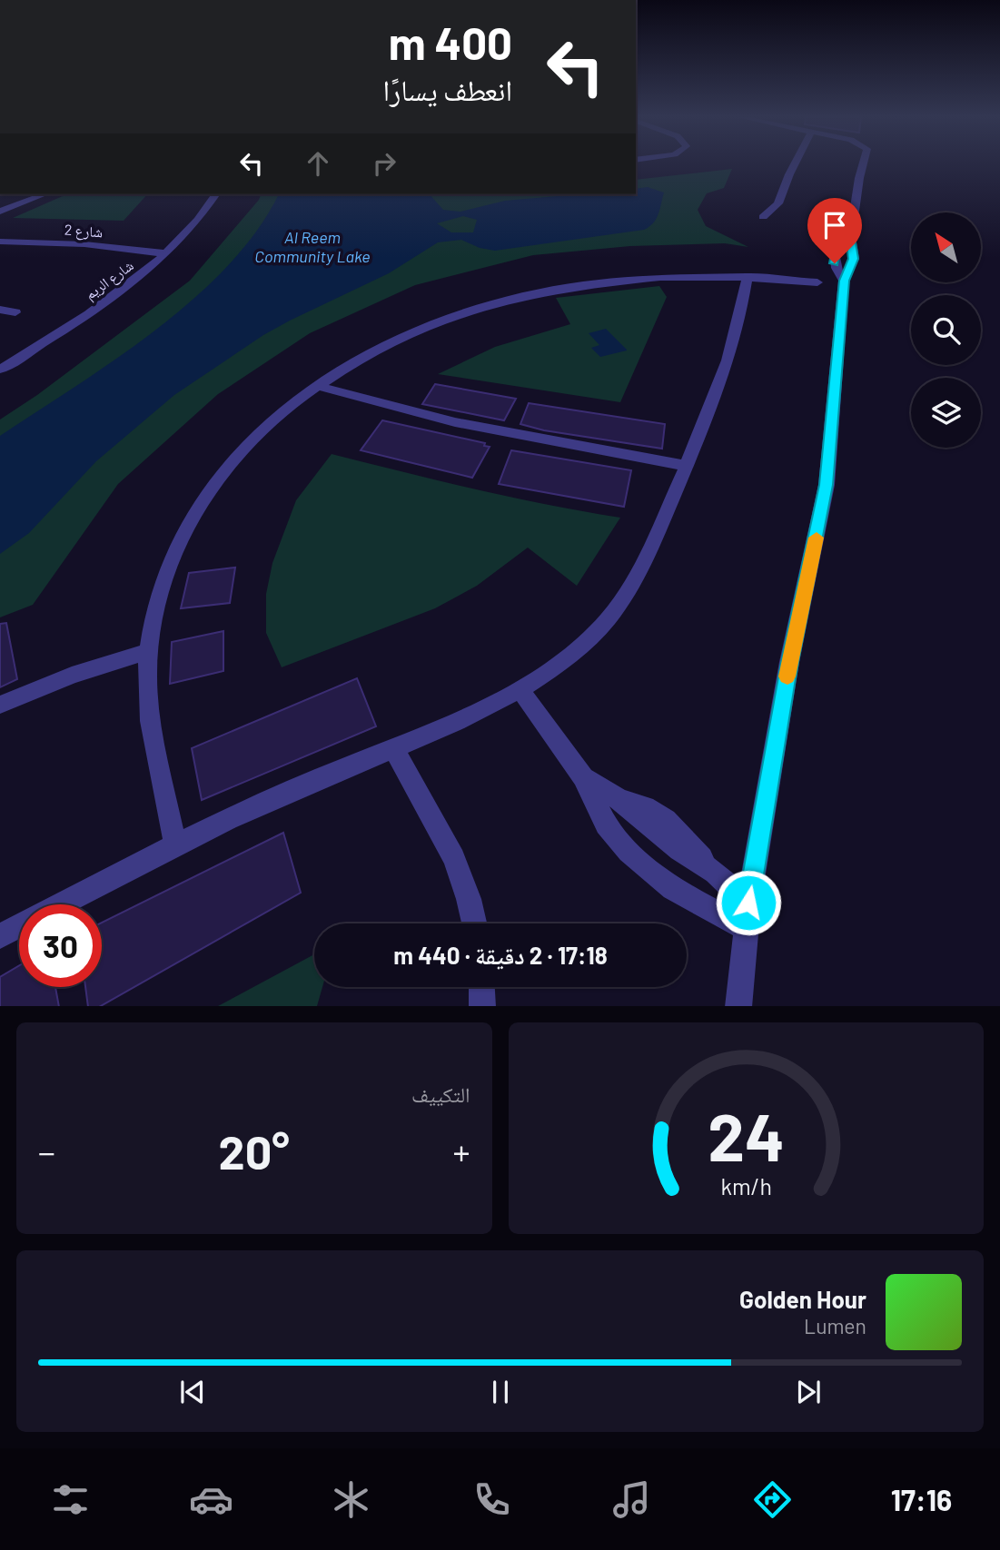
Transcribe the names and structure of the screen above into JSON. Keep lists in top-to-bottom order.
{
  "streets": {
    "street": ["شارع 2", "شارع الريم"]
  },
  "crossings": [
    ["شارع 2", "شارع الريم"]
  ],
  "water": ["Al Reem Community Lake"],
  "north": "top left",
  "page": {
    "turn": ["400 m", "انعطف يسارًا"],
    "limit": "30",
    "trip": "17:18 · 2 دقيقة · 440 m",
    "tile": "التكييف",
    "heat": ["−", "20°", "+"],
    "song": ["Golden Hour", "Lumen"],
    "tabs": "17:16",
    "gauge": ["24", "km/h"]
  }
}
